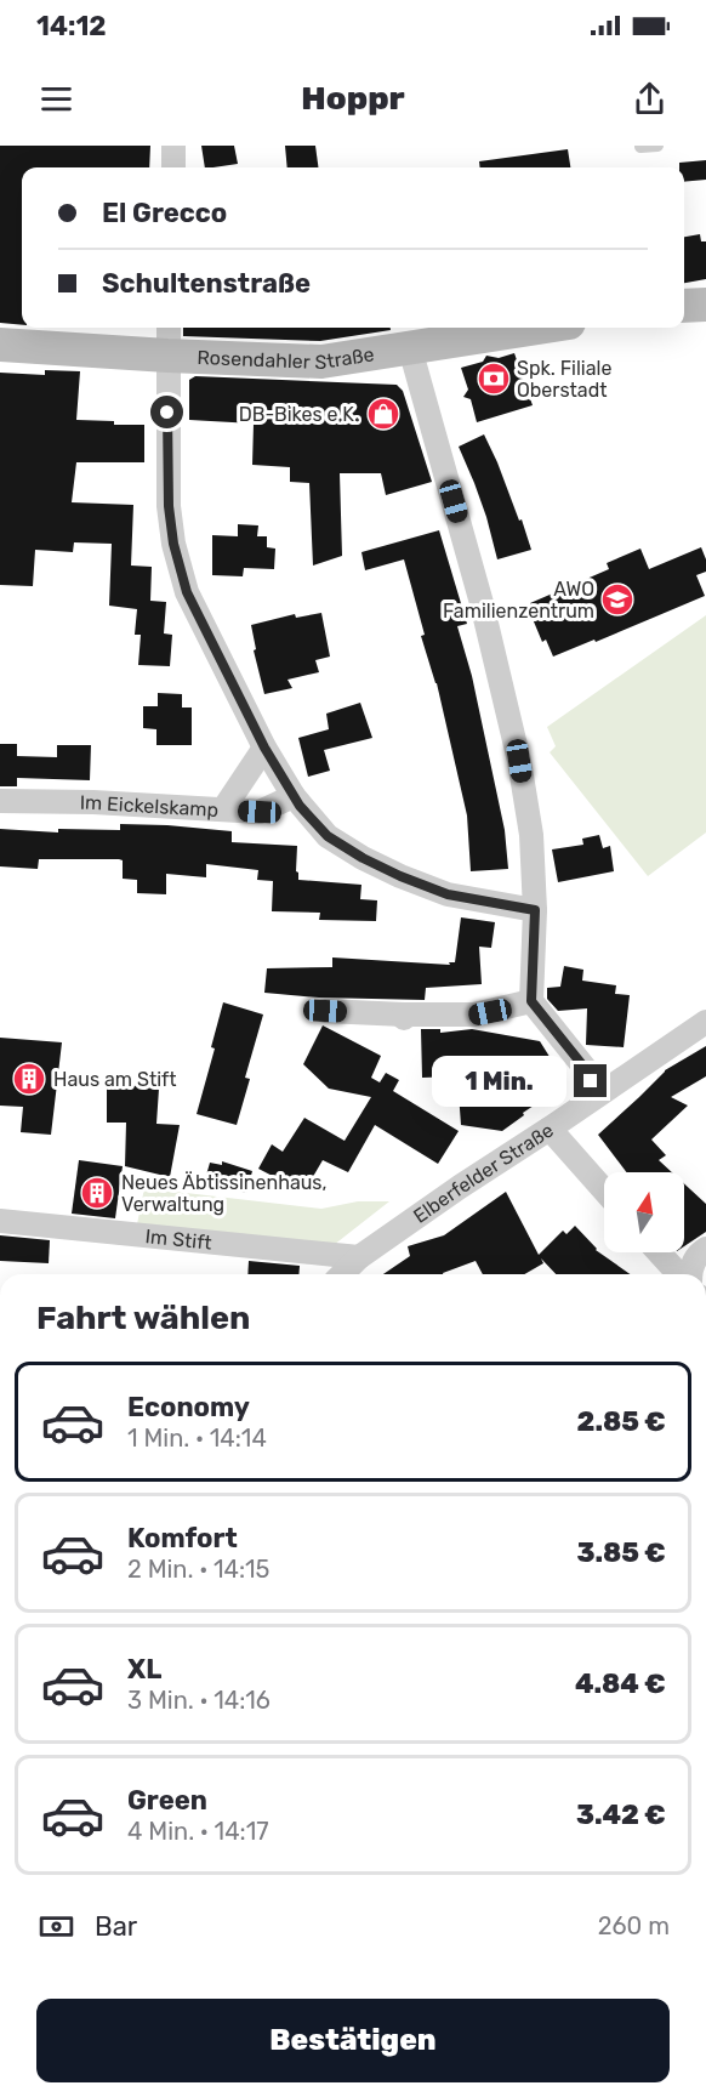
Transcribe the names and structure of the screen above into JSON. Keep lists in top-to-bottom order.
{
  "streets": {
    "main road": ["Rosendahler Straße"],
    "street": ["Im Eickelskamp", "Elberfelder Straße", "Im Stift"]
  },
  "crossings": [
    ["Elberfelder Straße", "Im Stift"]
  ],
  "places": {
    "bank": ["Spk. Filiale Oberstadt"],
    "shop": ["DB-Bikes e.K."],
    "school or university": ["AWO Familienzentrum"],
    "building": ["Haus am Stift", "Neues Äbtissinenhaus, Verwaltung"]
  },
  "north": "top",
  "page": {
    "status": "14:12",
    "header": "Hoppr",
    "banner": ["El Grecco", "Schultenstraße"],
    "bubble": "1 Min.",
    "heading": "Fahrt wählen",
    "list": [
      {
        "name": "Economy",
        "note": "1 Min. · 14:14",
        "value": "2.85 €"
      },
      {
        "name": "Komfort",
        "note": "2 Min. · 14:15",
        "value": "3.85 €"
      },
      {
        "name": "XL",
        "note": "3 Min. · 14:16",
        "value": "4.84 €"
      },
      {
        "name": "Green",
        "note": "4 Min. · 14:17",
        "value": "3.42 €"
      }
    ],
    "pay": ["Bar", "260 m"],
    "buttons": "Bestätigen"
  }
}
